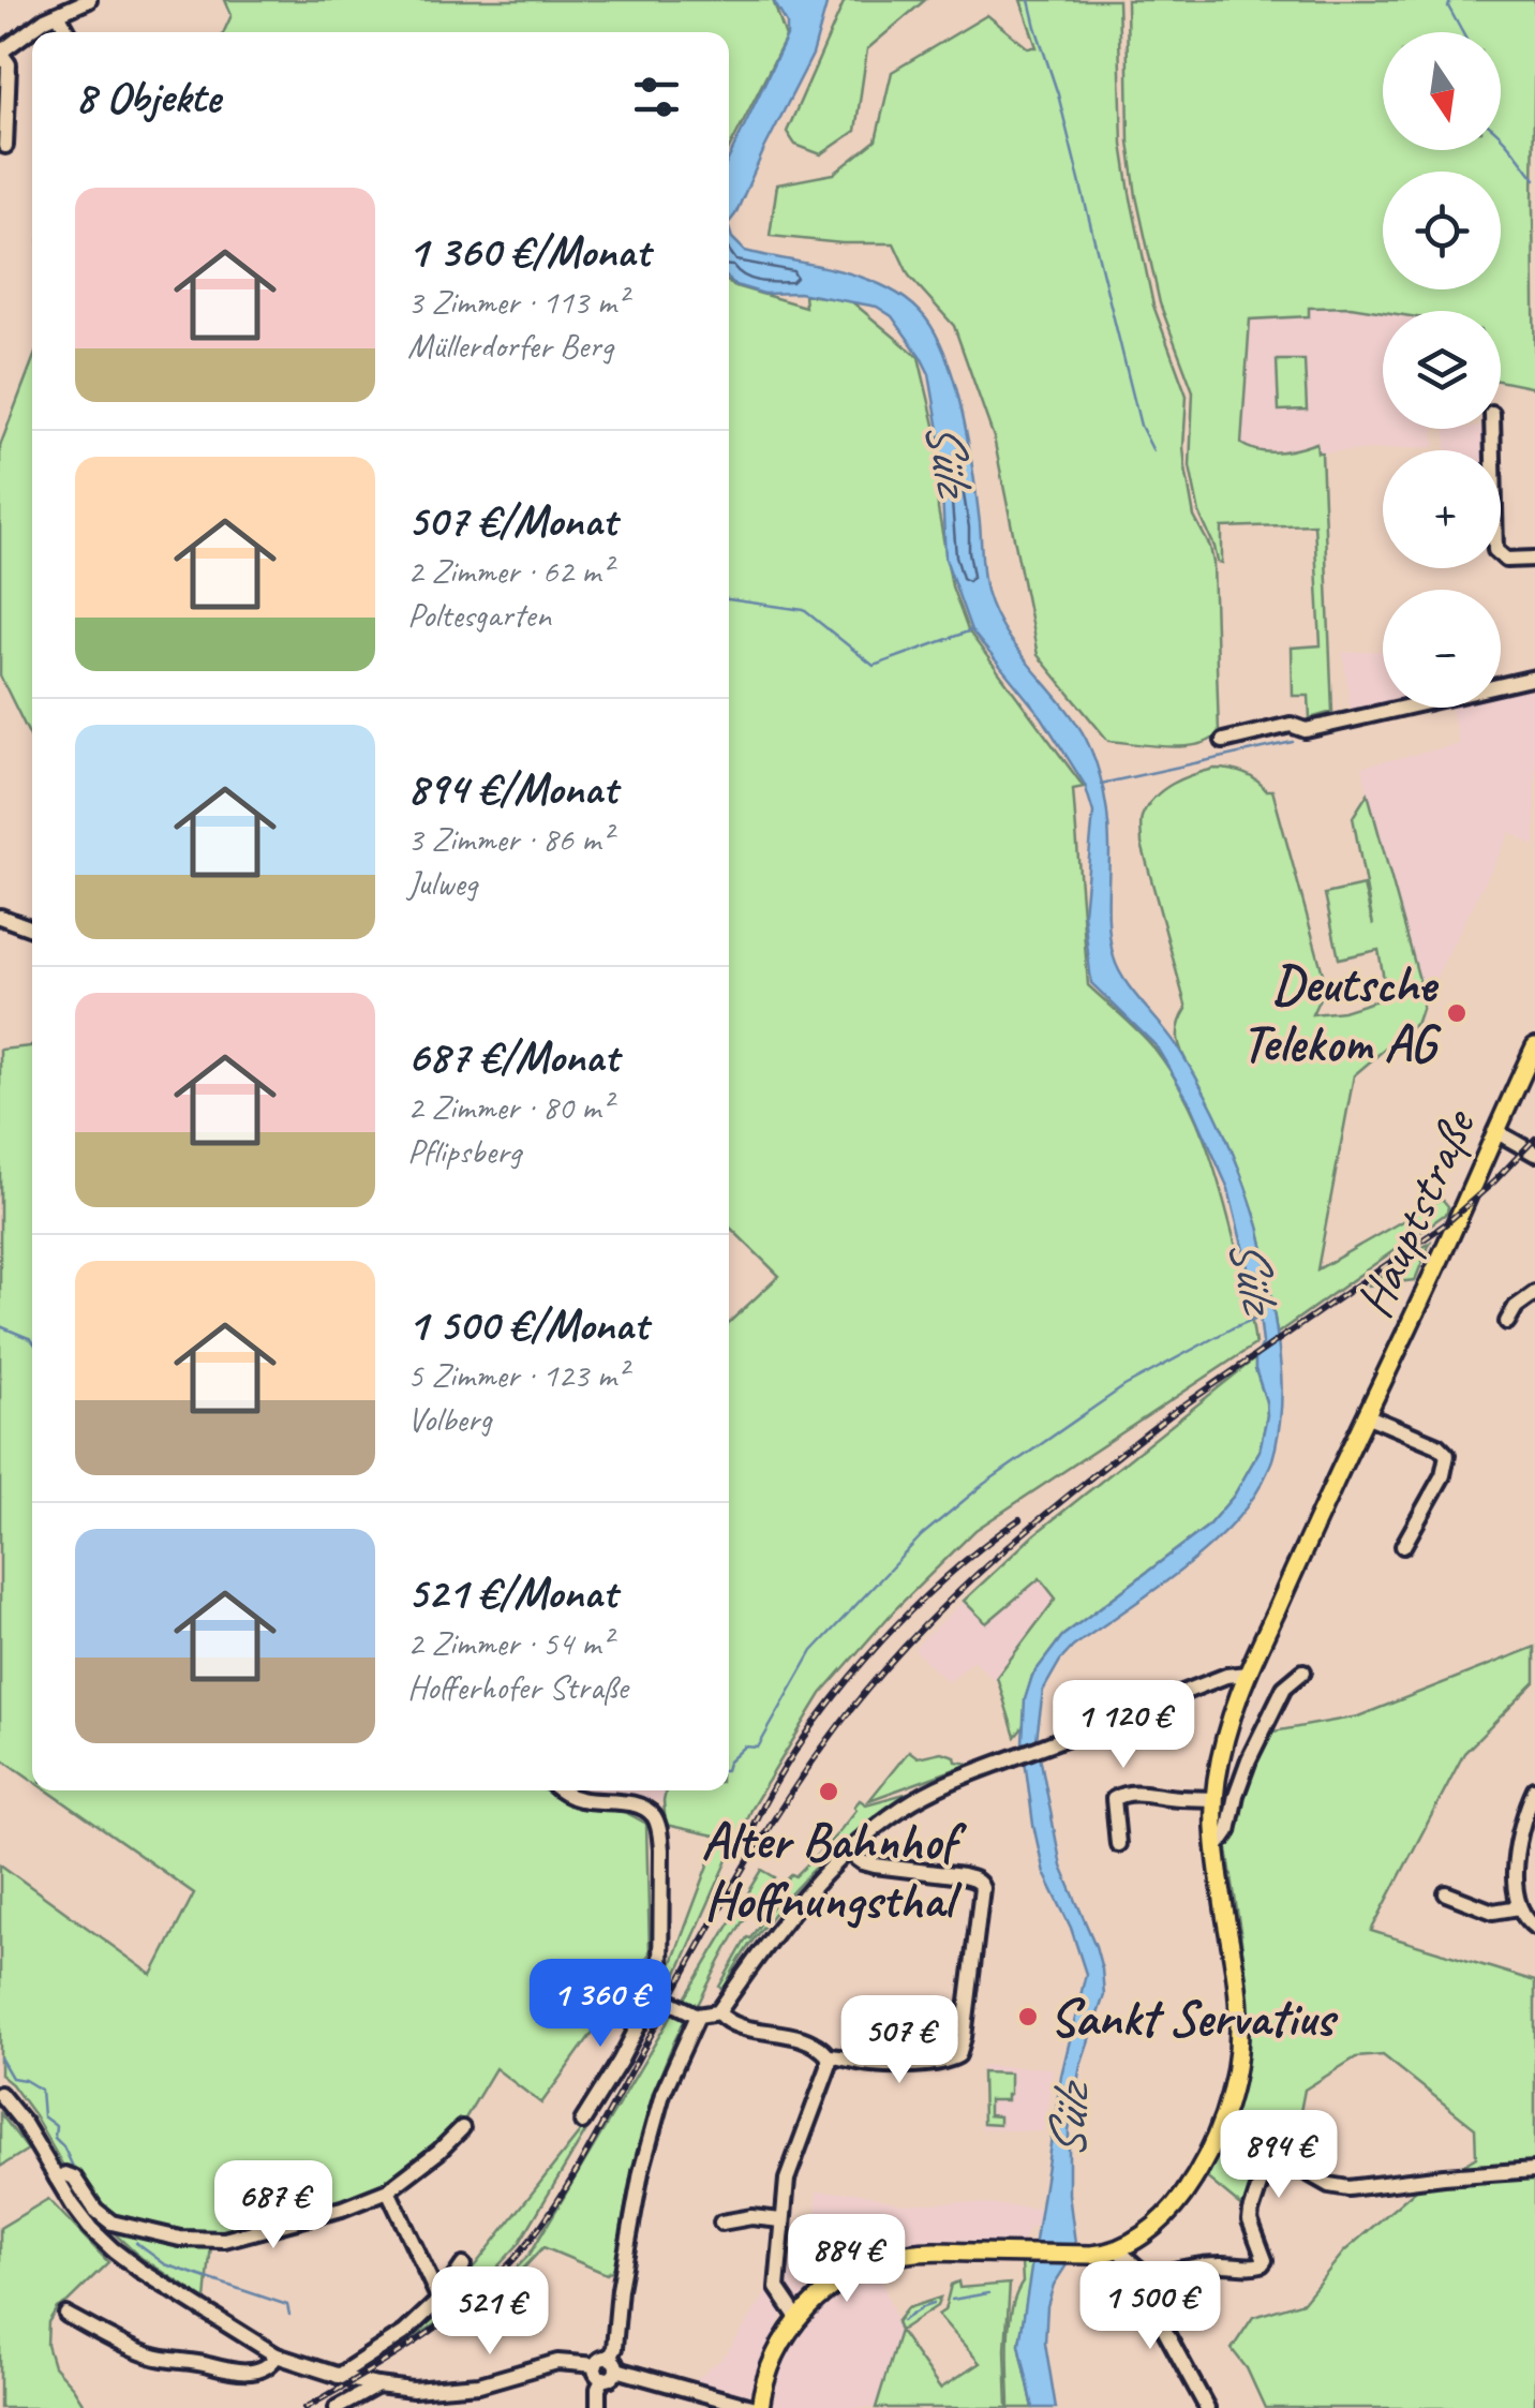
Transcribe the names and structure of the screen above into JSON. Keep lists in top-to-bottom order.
{
  "streets": {
    "main road": ["Hauptstraße"]
  },
  "water": ["Sülz"],
  "places": ["Deutsche Telekom AG", "Alter Bahnhof Hoffnungsthal", "Sankt Servatius"],
  "north": "bottom",
  "page": {
    "map_buttons": ["+", "−"],
    "heading": "8 Objekte",
    "list": [
      {
        "name": "1 360 €/Monat",
        "note": "3 Zimmer · 113 m² · Müllerdorfer Berg"
      },
      {
        "name": "507 €/Monat",
        "note": "2 Zimmer · 62 m² · Poltesgarten"
      },
      {
        "name": "894 €/Monat",
        "note": "3 Zimmer · 86 m² · Julweg"
      },
      {
        "name": "687 €/Monat",
        "note": "2 Zimmer · 80 m² · Pflipsberg"
      },
      {
        "name": "1 500 €/Monat",
        "note": "5 Zimmer · 123 m² · Volberg"
      },
      {
        "name": "521 €/Monat",
        "note": "2 Zimmer · 54 m² · Hofferhofer Straße"
      }
    ],
    "price": [
      "1 120 €",
      "1 360 €",
      "507 €",
      "894 €",
      "687 €",
      "884 €",
      "1 500 €",
      "521 €"
    ]
  }
}
